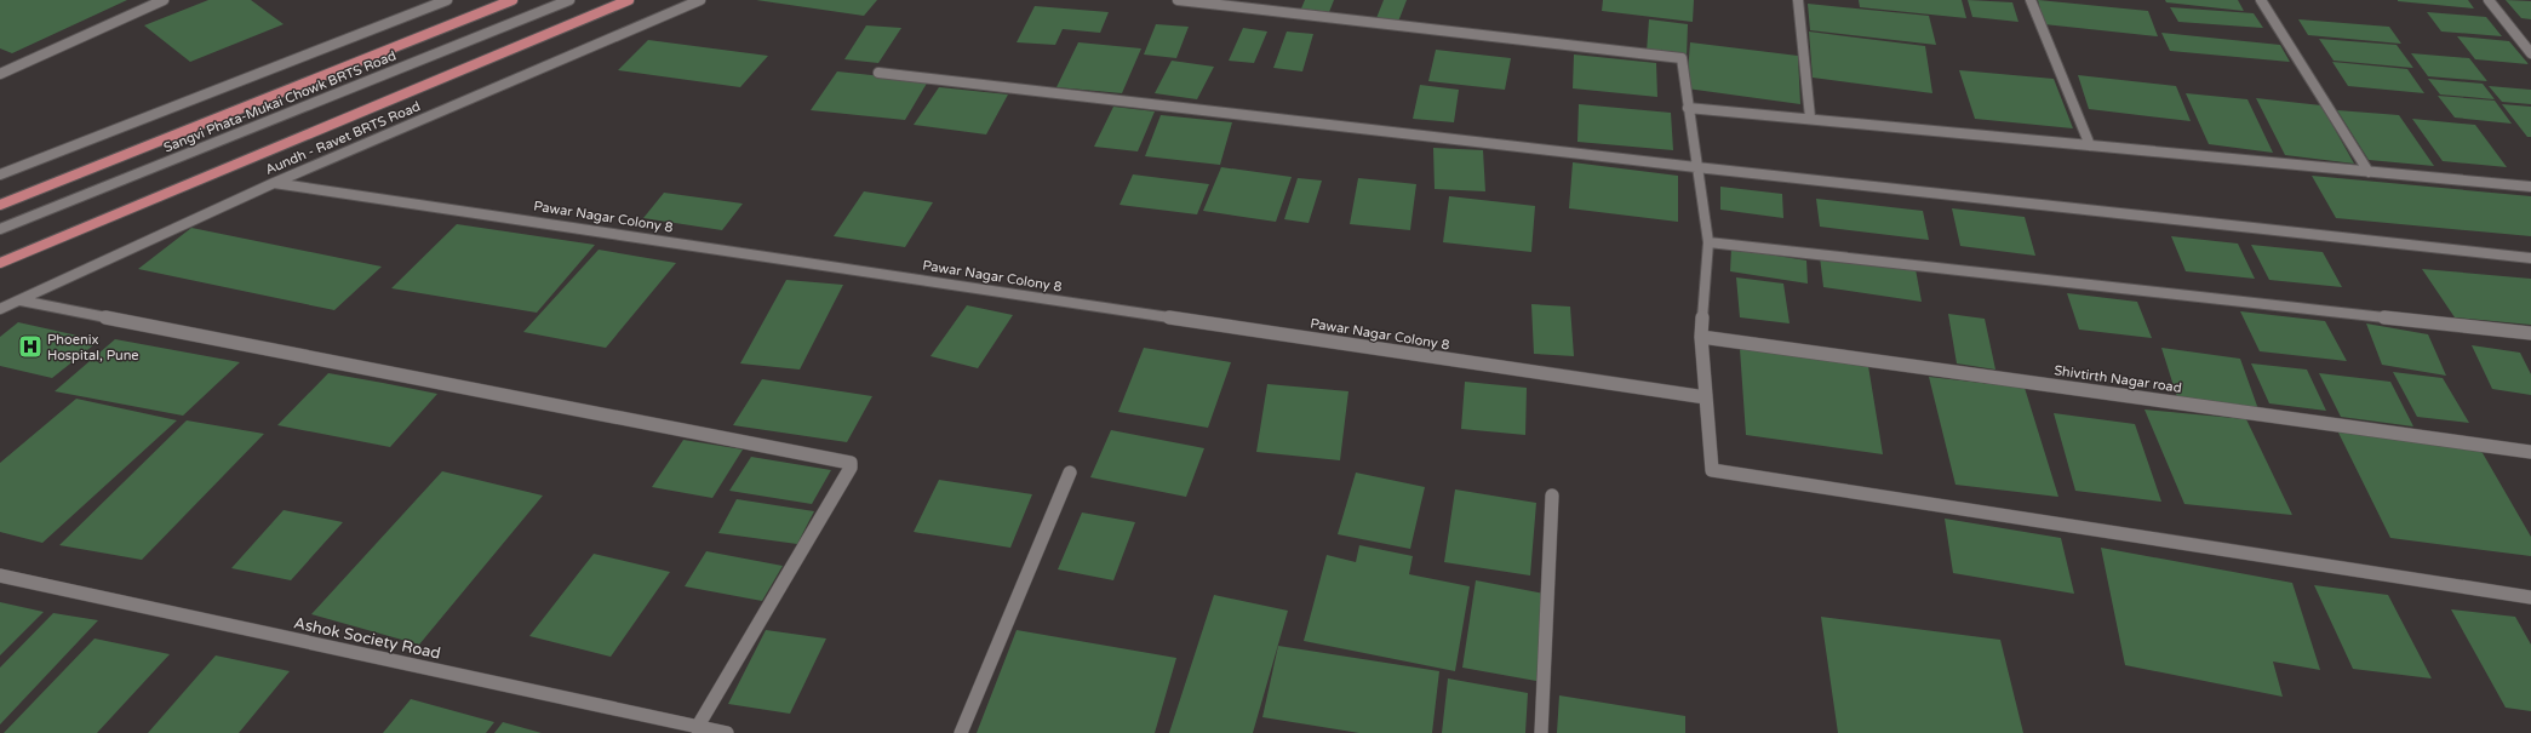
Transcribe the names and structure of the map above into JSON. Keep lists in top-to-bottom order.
{
  "streets": {
    "street": [
      "Sangvi Phata-Mukai Chowk BRTS Road",
      "Aundh - Ravet BRTS Road",
      "Pawar Nagar Colony 8",
      "Shivtirth Nagar road",
      "Ashok Society Road"
    ]
  },
  "crossings": [
    ["Aundh - Ravet BRTS Road", "Pawar Nagar Colony 8"]
  ],
  "places": {
    "hospital": ["Phoenix Hospital, Pune"]
  }
}
